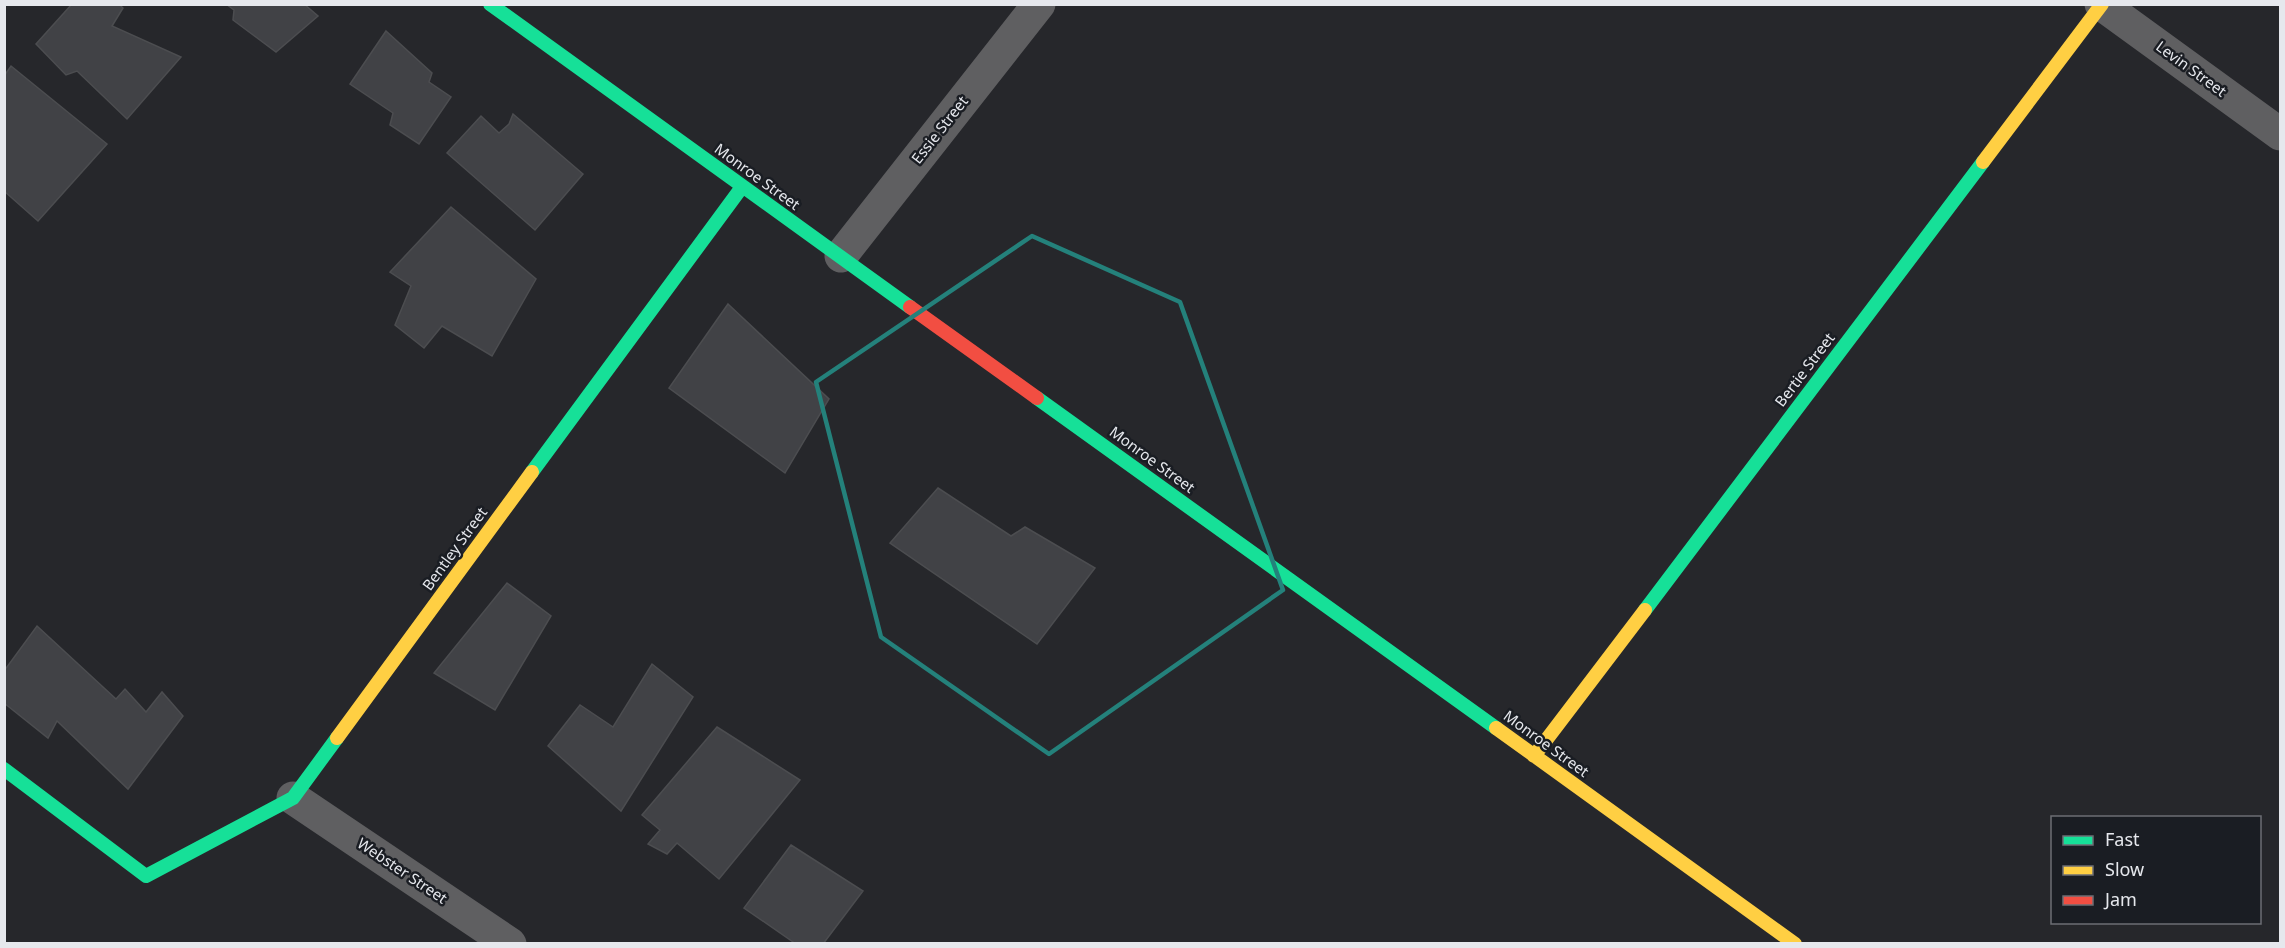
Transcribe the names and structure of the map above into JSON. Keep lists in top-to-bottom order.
{
  "streets": {
    "street": [
      "Levin Street",
      "Essie Street",
      "Monroe Street",
      "Bertie Street",
      "Bentley Street",
      "Webster Street"
    ]
  },
  "crossings": [
    ["Levin Street", "Bertie Street"],
    ["Essie Street", "Monroe Street"],
    ["Monroe Street", "Bertie Street"],
    ["Monroe Street", "Bentley Street"],
    ["Bentley Street", "Webster Street"]
  ],
  "legend": ["Fast", "Slow", "Jam"]
}
